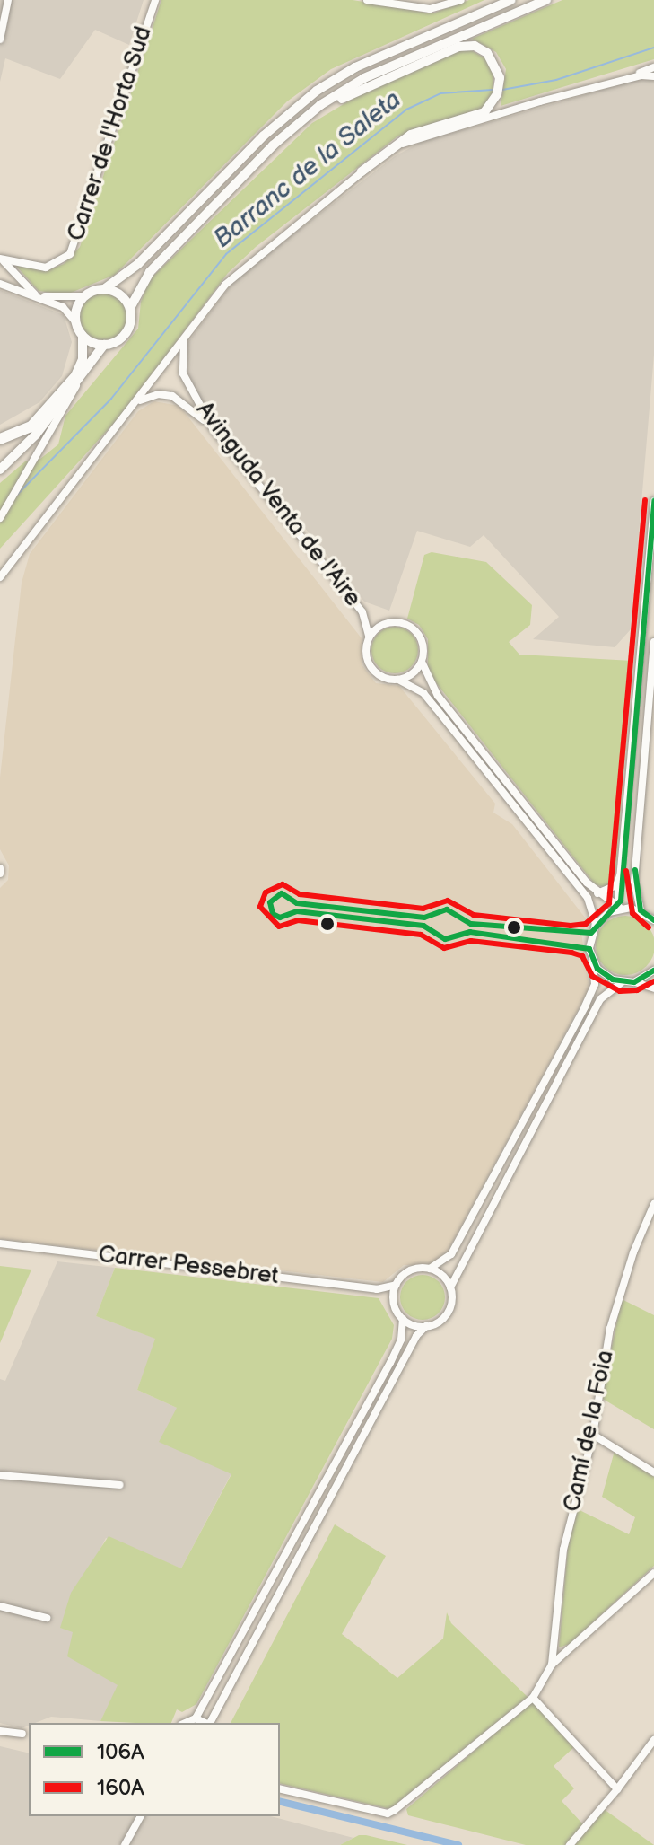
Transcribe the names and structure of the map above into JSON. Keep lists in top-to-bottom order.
{
  "streets": {
    "street": [
      "Carrer de l'Horta Sud",
      "Avinguda Venta de l'Aire",
      "Carrer Pessebret",
      "Camí de la Foia"
    ]
  },
  "water": ["Barranc de la Saleta"],
  "lines": ["transit line 160A", "transit line 106A"],
  "legend": ["106A", "160A"]
}
